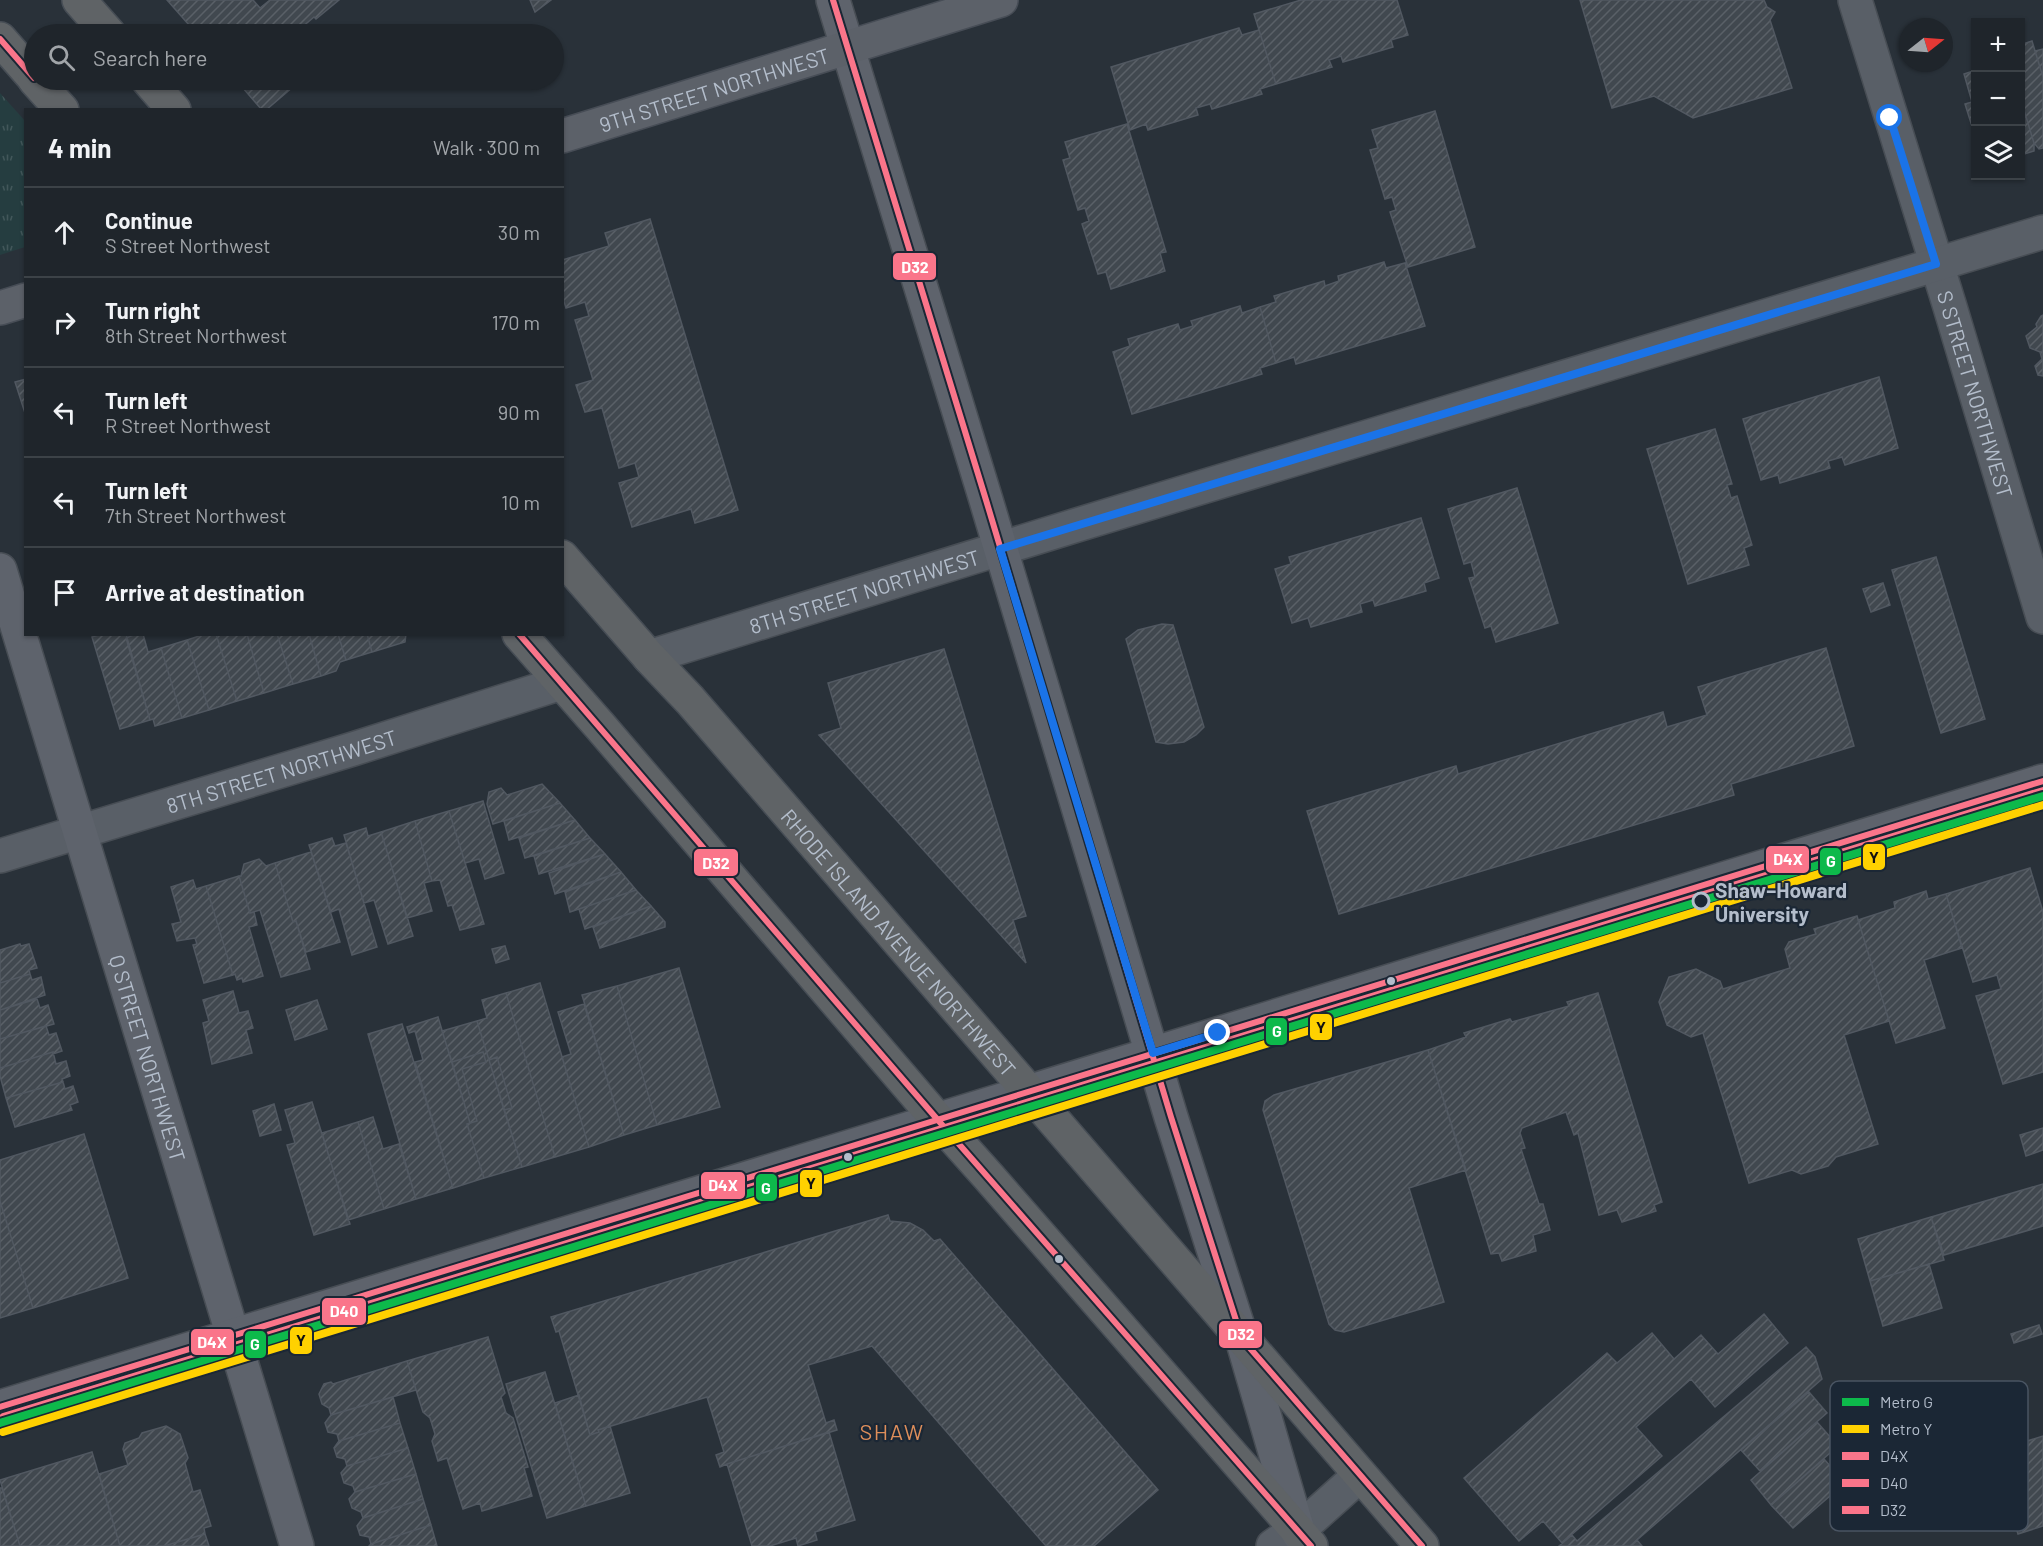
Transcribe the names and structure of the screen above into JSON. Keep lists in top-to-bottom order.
{
  "streets": {
    "highway": ["RHODE ISLAND AVENUE NORTHWEST"],
    "main road": ["9TH STREET NORTHWEST"],
    "street": ["S STREET NORTHWEST", "8TH STREET NORTHWEST", "Q STREET NORTHWEST"]
  },
  "crossings": [
    ["S STREET NORTHWEST", "8TH STREET NORTHWEST"],
    ["8TH STREET NORTHWEST", "RHODE ISLAND AVENUE NORTHWEST"],
    ["8TH STREET NORTHWEST", "Q STREET NORTHWEST"]
  ],
  "districts": ["SHAW"],
  "places": ["Shaw–Howard University"],
  "lines": [
    "transit line D32",
    "transit line D4X",
    "transit line D40",
    "metro line G",
    "metro line Y"
  ],
  "legend": [
    "Metro G",
    "Metro Y",
    "D4X",
    "D40",
    "D32"
  ],
  "north": "right",
  "page": {
    "map_buttons": ["+", "−"],
    "search": "Search here",
    "heading": ["4 min", "Walk · 300 m"],
    "list": [
      ["Continue", "S Street Northwest", "30 m"],
      ["Turn right", "8th Street Northwest", "170 m"],
      ["Turn left", "R Street Northwest", "90 m"],
      ["Turn left", "7th Street Northwest", "10 m"],
      "Arrive at destination"
    ]
  }
}
